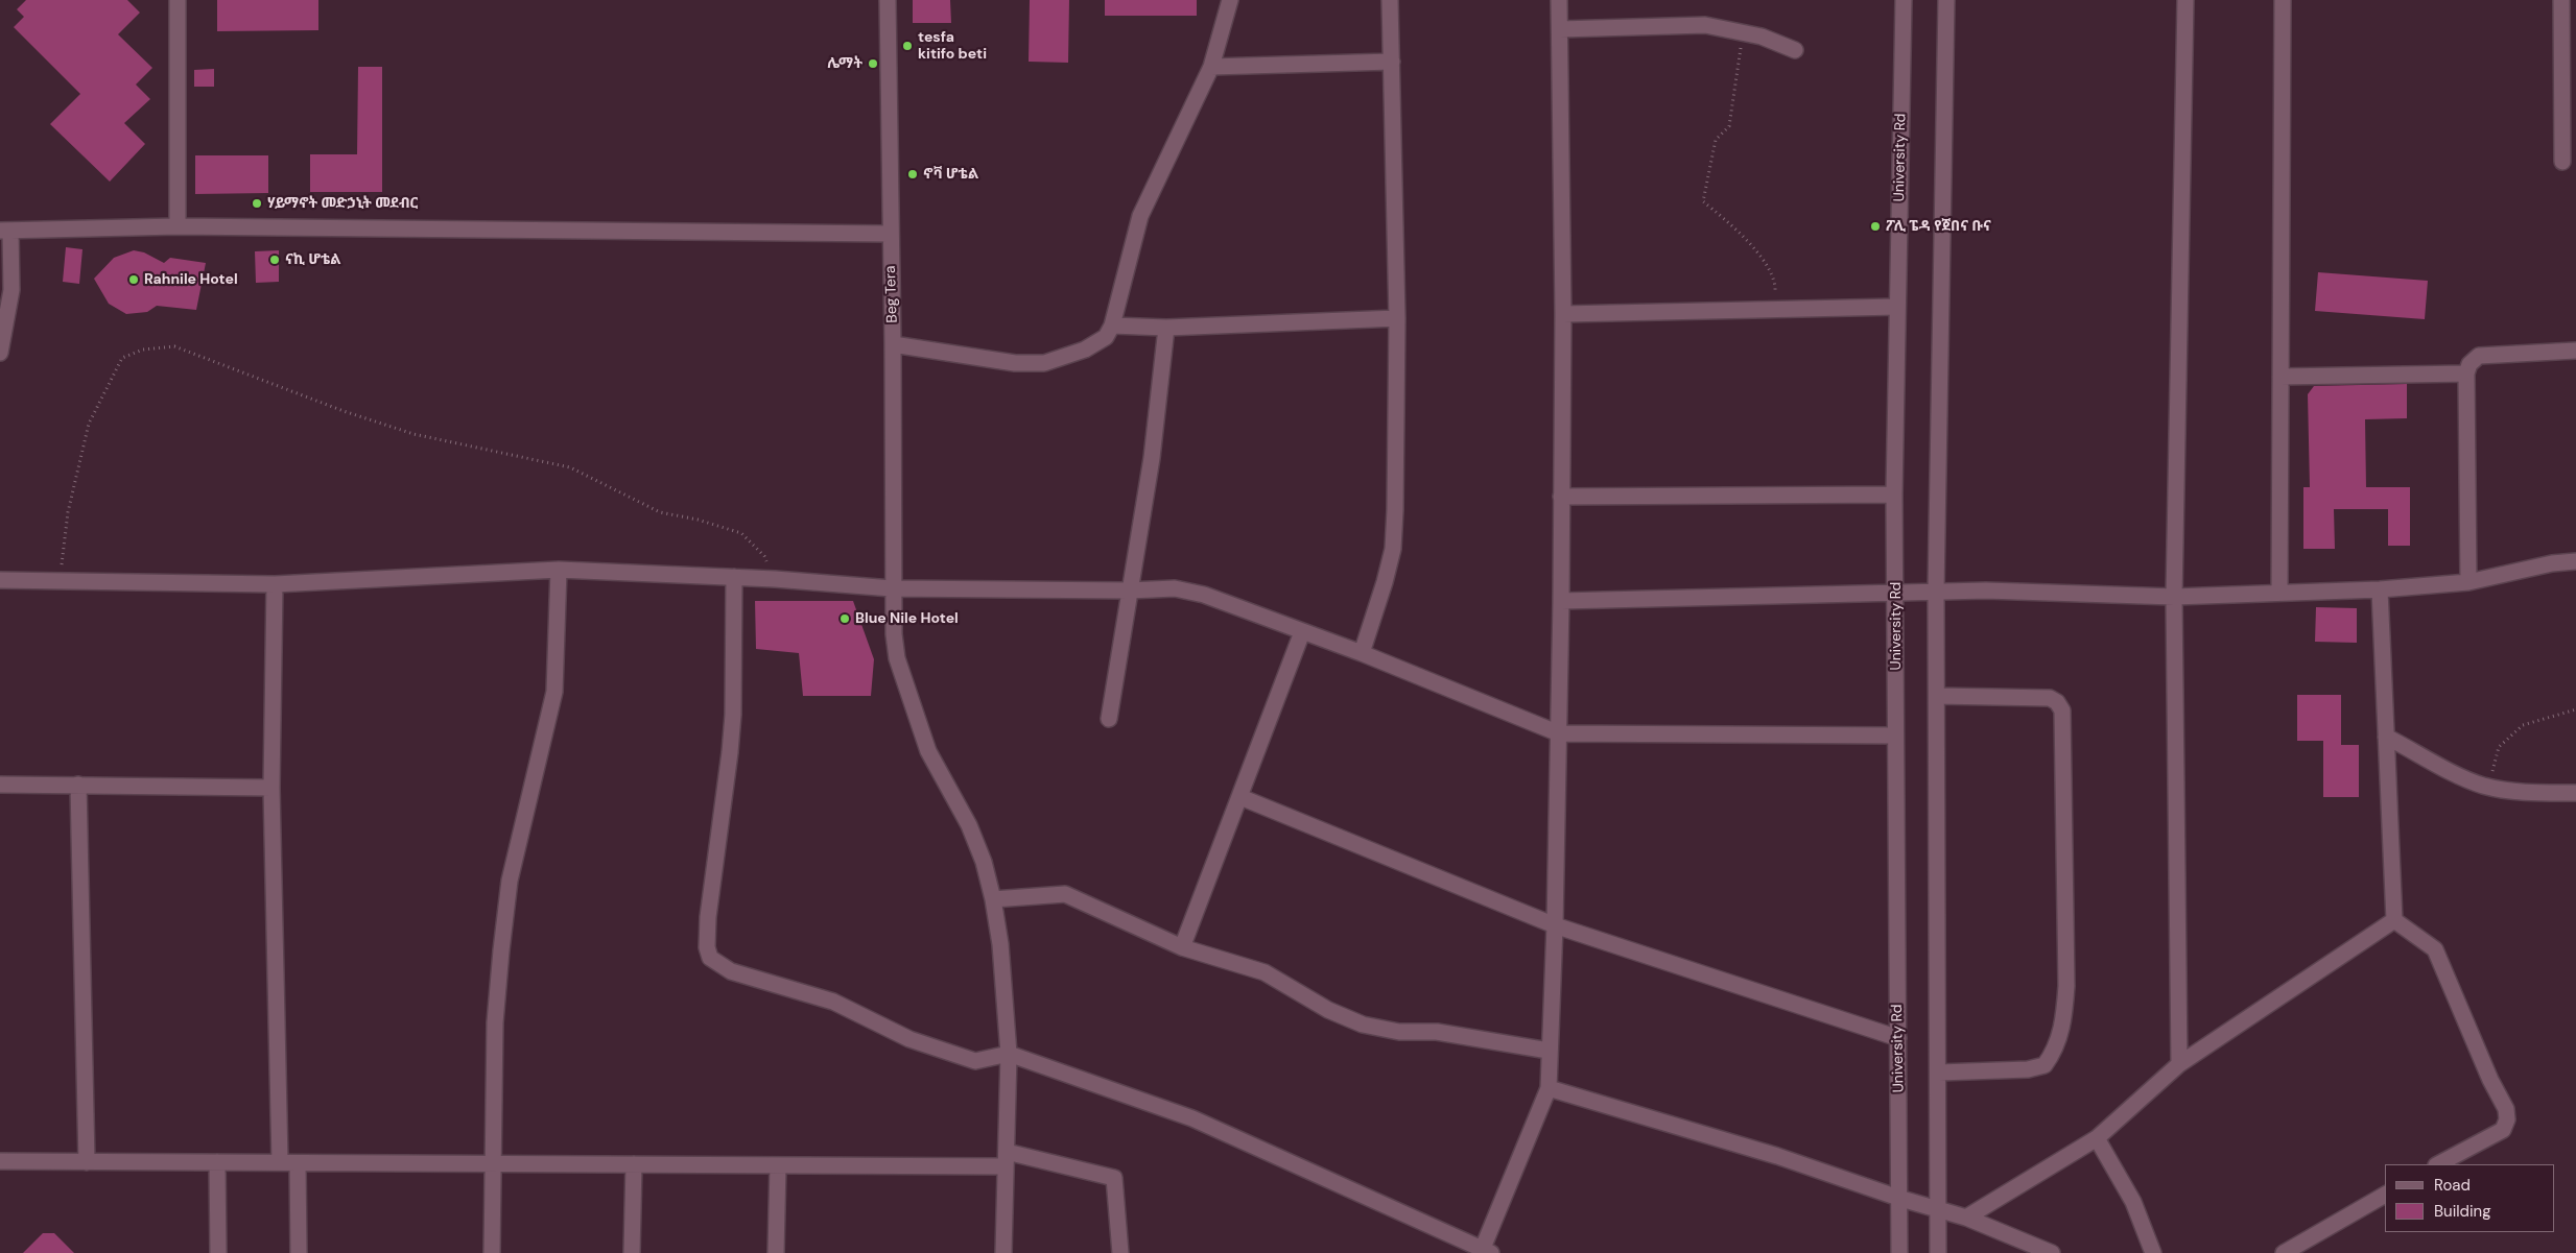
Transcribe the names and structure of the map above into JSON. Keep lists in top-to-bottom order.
{
  "streets": {
    "street": ["University Rd", "Beg Tera"]
  },
  "places": [
    "tesfa kitifo beti",
    "ሌማት",
    "ኖቫ ሆቴል",
    "ሃይማኖት መድኃኒት መደብር",
    "ፖሊ ፔዳ የጀበና ቡና",
    "ናኪ ሆቴል",
    "Rahnile Hotel",
    "Blue Nile Hotel"
  ],
  "legend": ["Road", "Building"]
}
